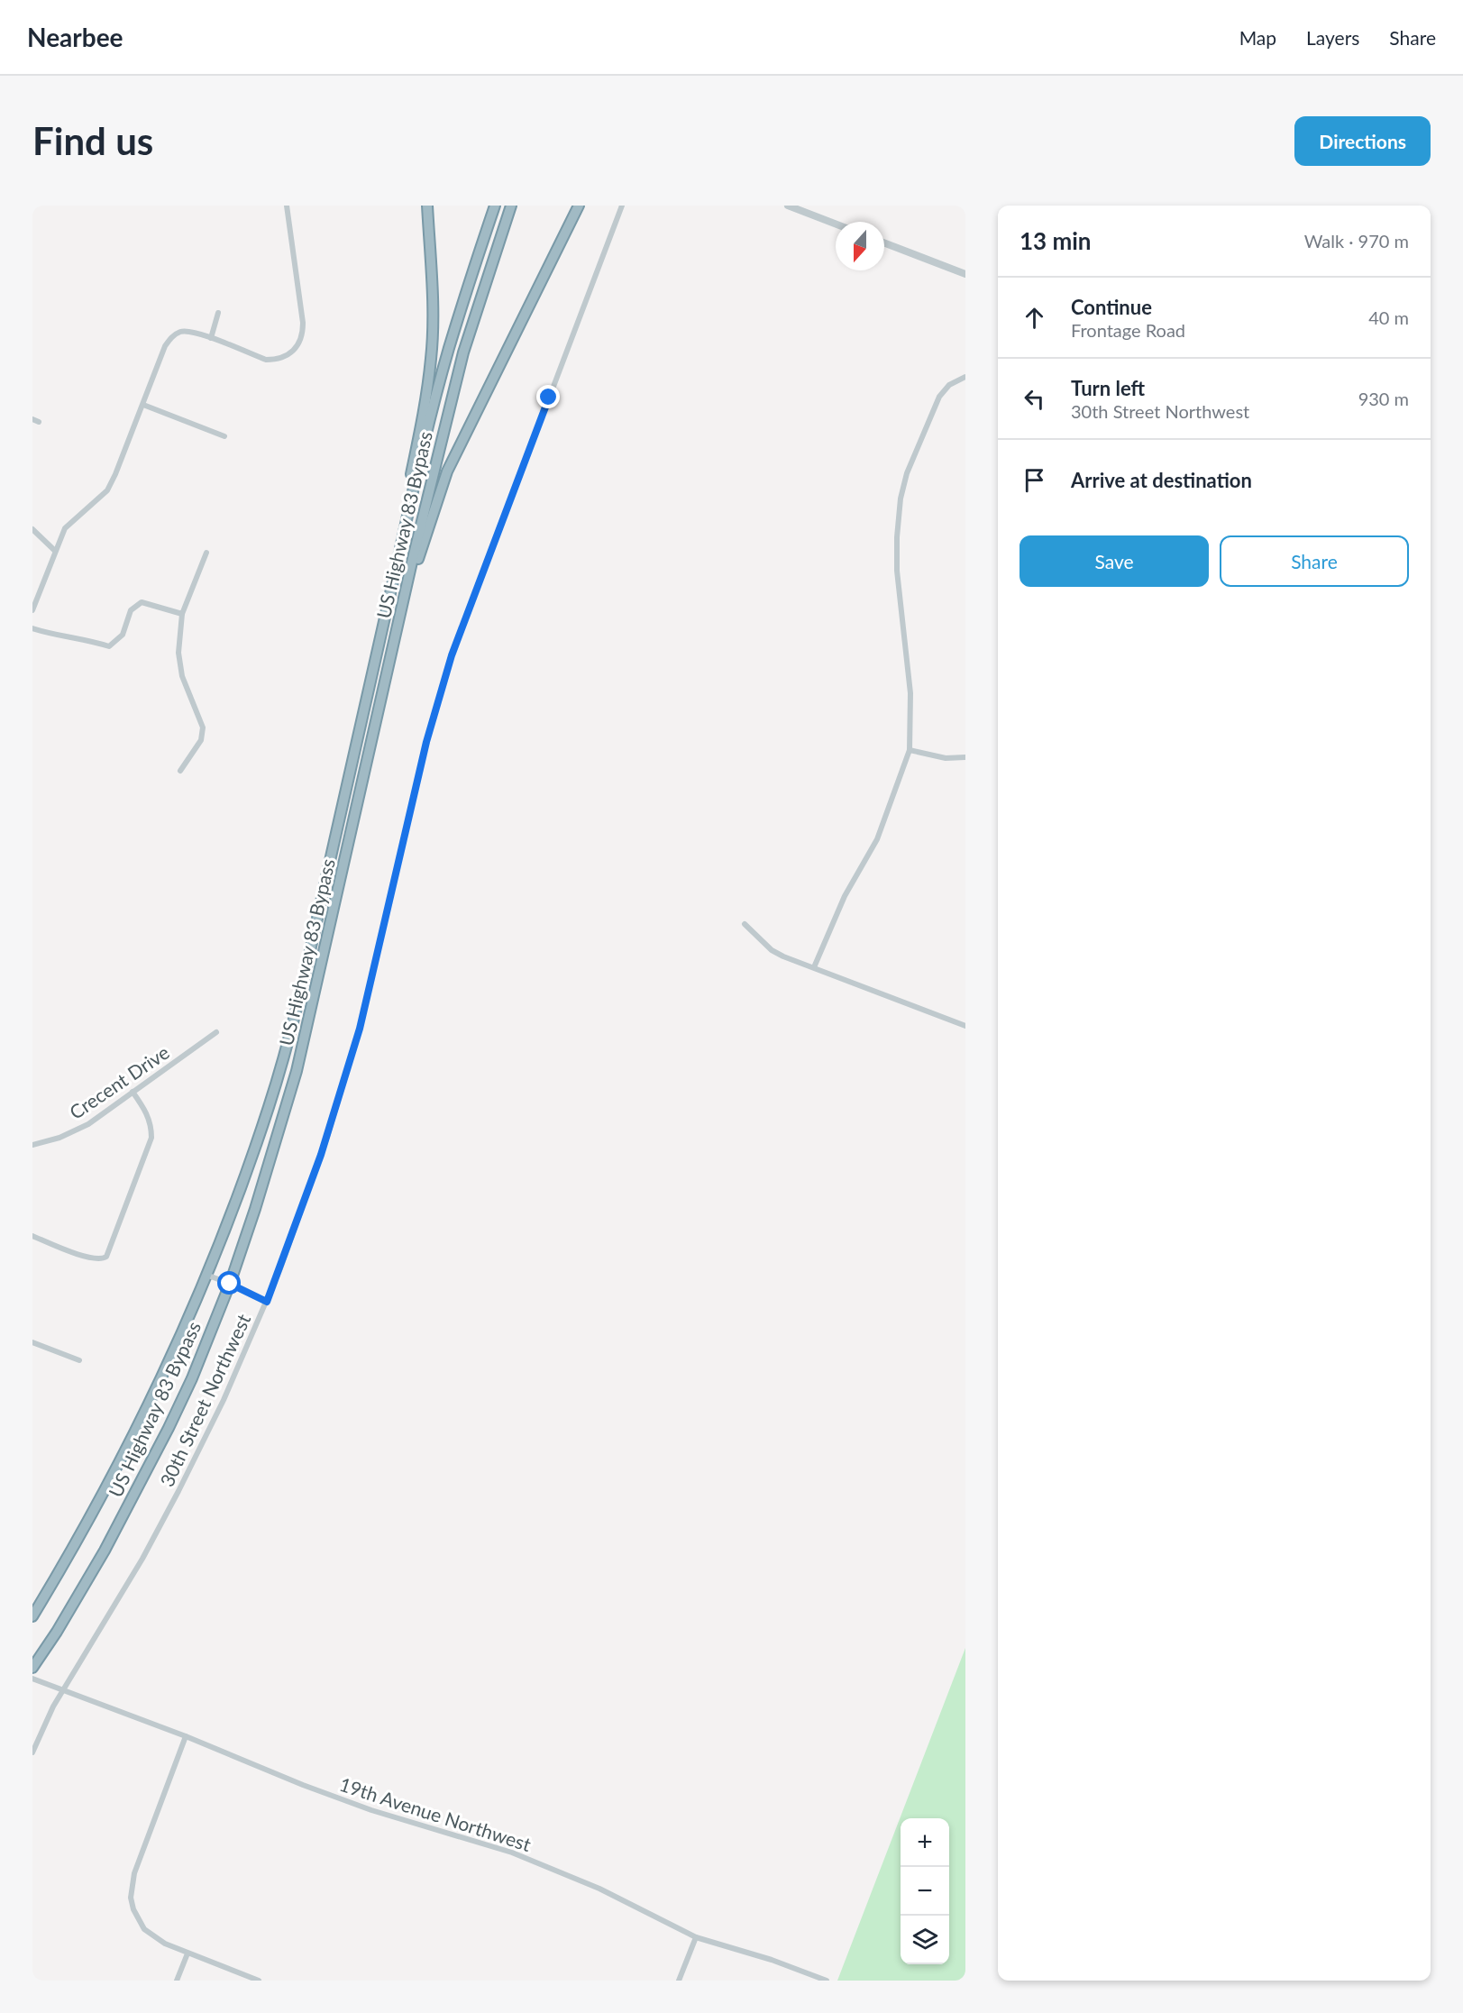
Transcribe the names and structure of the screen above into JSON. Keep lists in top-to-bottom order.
{
  "streets": {
    "highway": ["US Highway 83 Bypass"],
    "street": ["Crecent Drive", "30th Street Northwest", "19th Avenue Northwest"]
  },
  "crossings": [
    ["30th Street Northwest", "19th Avenue Northwest"]
  ],
  "north": "bottom",
  "page": {
    "header": "Nearbee",
    "nav": ["Map", "Layers", "Share"],
    "buttons": [
      "Directions",
      ["Save", "Share"]
    ],
    "title": "Find us",
    "heading": ["13 min", "Walk · 970 m"],
    "list": [
      ["Continue", "Frontage Road", "40 m"],
      ["Turn left", "30th Street Northwest", "930 m"],
      "Arrive at destination"
    ],
    "map_buttons": ["+", "−"]
  }
}
